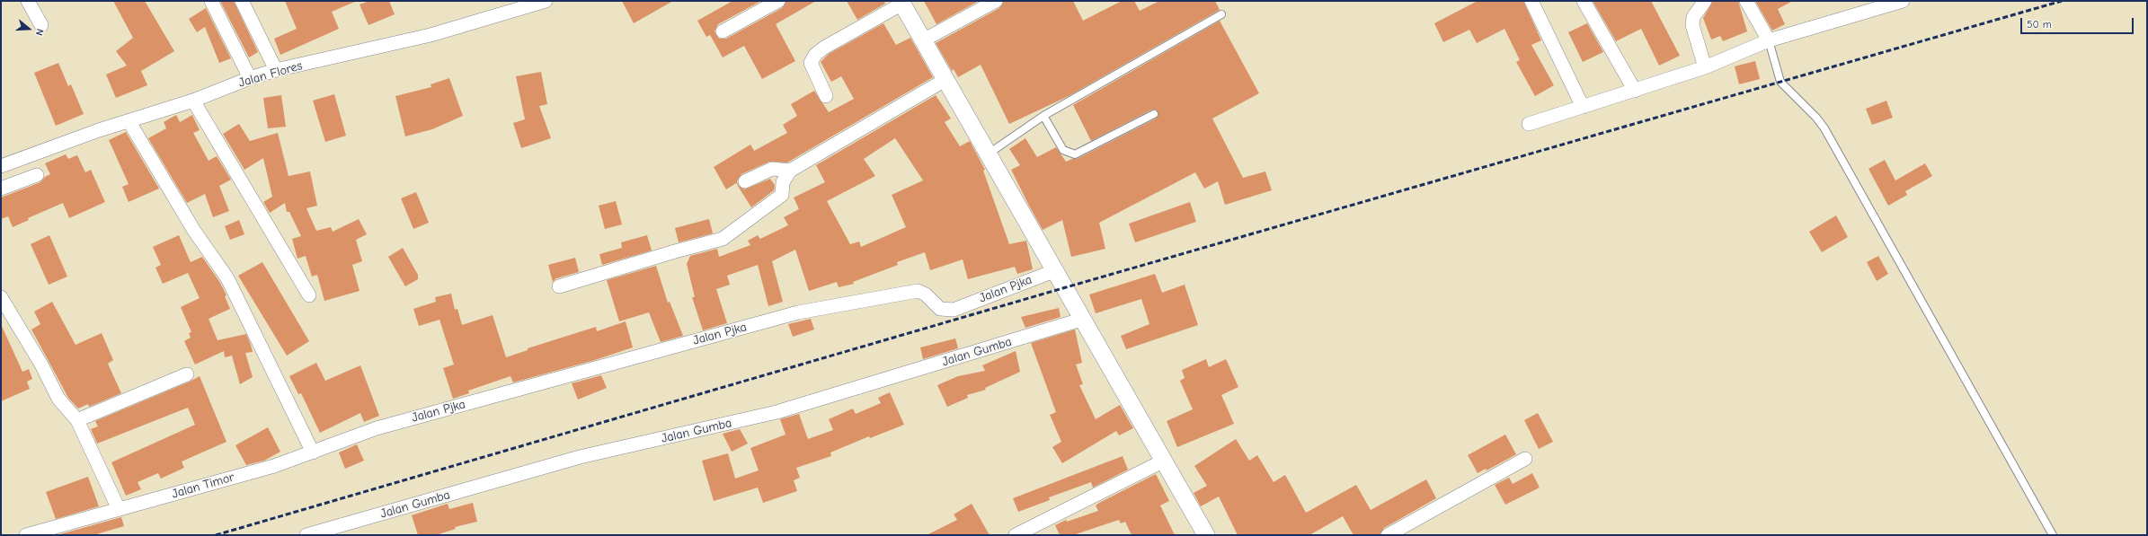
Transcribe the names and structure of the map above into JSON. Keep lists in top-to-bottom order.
{
  "streets": {
    "street": [
      "Jalan Flores",
      "Jalan Pjka",
      "Jalan Gumba",
      "Jalan Timor"
    ]
  },
  "crossings": [
    ["Jalan Pjka", "Jalan Timor"]
  ],
  "scale_bar": "50 m",
  "north": "right"
}
